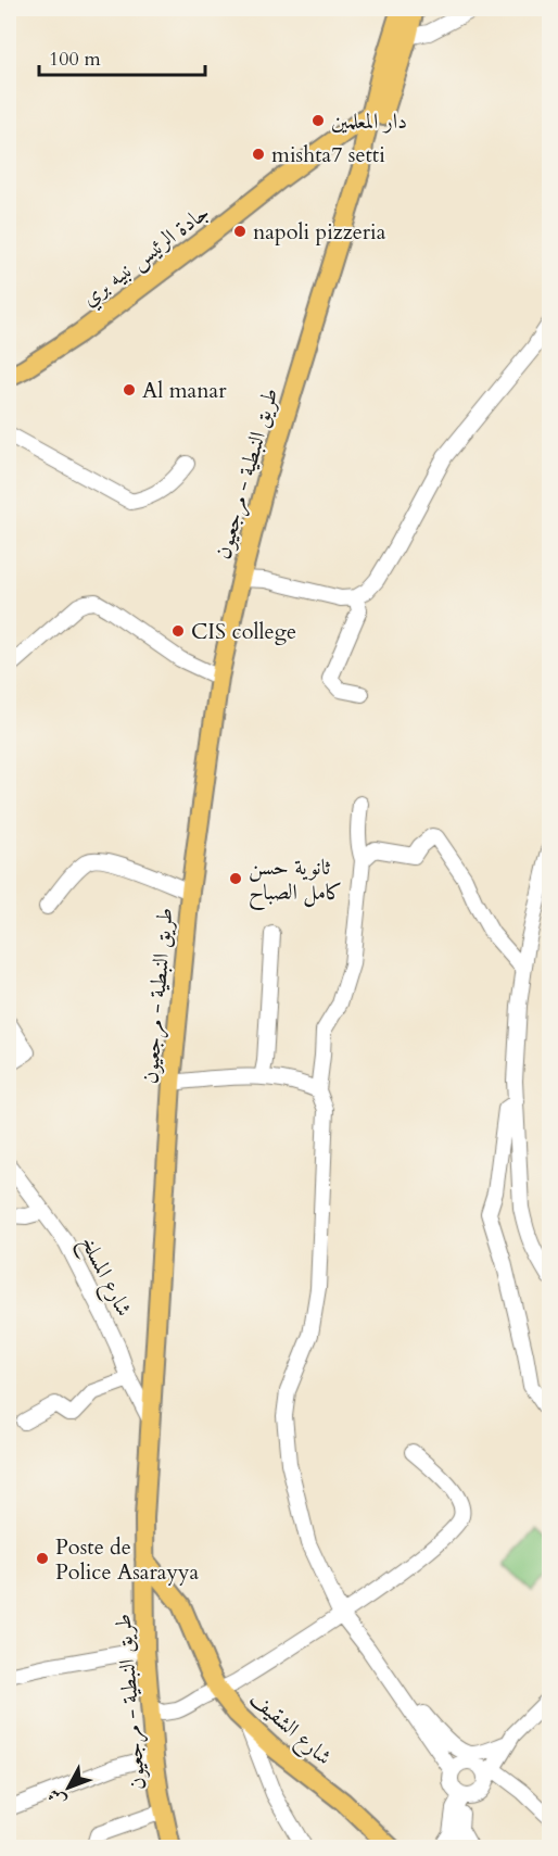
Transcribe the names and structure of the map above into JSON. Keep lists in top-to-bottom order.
{
  "streets": {
    "main road": ["جادة الرئيس نبيه بري", "طريق النبطية - مرجعيون", "شارع الشقيف"],
    "street": ["شارع المسلخ"]
  },
  "crossings": [
    ["جادة الرئيس نبيه بري", "طريق النبطية - مرجعيون"],
    ["طريق النبطية - مرجعيون", "شارع المسلخ"],
    ["طريق النبطية - مرجعيون", "شارع الشقيف"]
  ],
  "places": [
    "دار المعلمين",
    "mishta7 setti",
    "napoli pizzeria",
    "Al manar",
    "CIS college",
    "ثانوية حسن كامل الصباح",
    "Poste de Police Asarayya"
  ],
  "scale_bar": "100 m",
  "north": "bottom left"
}
